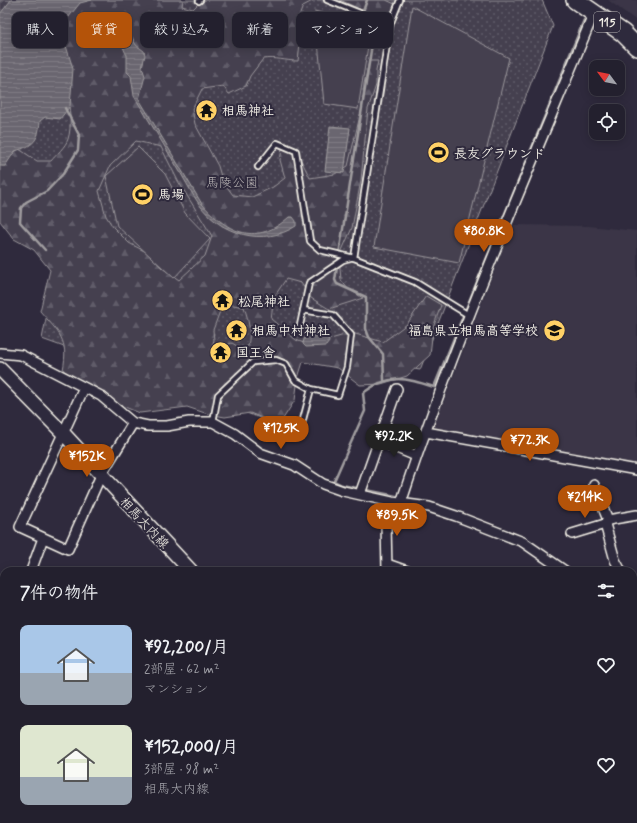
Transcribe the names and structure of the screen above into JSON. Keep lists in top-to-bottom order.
{
  "streets": {
    "highway": ["115"],
    "main road": ["相馬大内線"]
  },
  "parks": ["馬陵公園"],
  "places": {
    "temple": [
      "相馬神社",
      "松尾神社",
      "相馬中村神社",
      "国王舎"
    ],
    "sports": ["長友グラウンド", "馬場"],
    "school or university": ["福島県立相馬高等学校"]
  },
  "north": "top left",
  "page": {
    "chip": [
      "購入",
      "賃貸",
      "絞り込み",
      "新着",
      "マンション"
    ],
    "price": [
      "¥80.8K",
      "¥125K",
      "¥92.2K",
      "¥72.3K",
      "¥152K",
      "¥214K",
      "¥89.5K"
    ],
    "heading": "7件の物件",
    "list": [
      {
        "name": "¥92,200/月",
        "note": "2部屋 · 62 m² · マンション"
      },
      {
        "name": "¥152,000/月",
        "note": "3部屋 · 98 m² · 相馬大内線"
      }
    ]
  }
}
